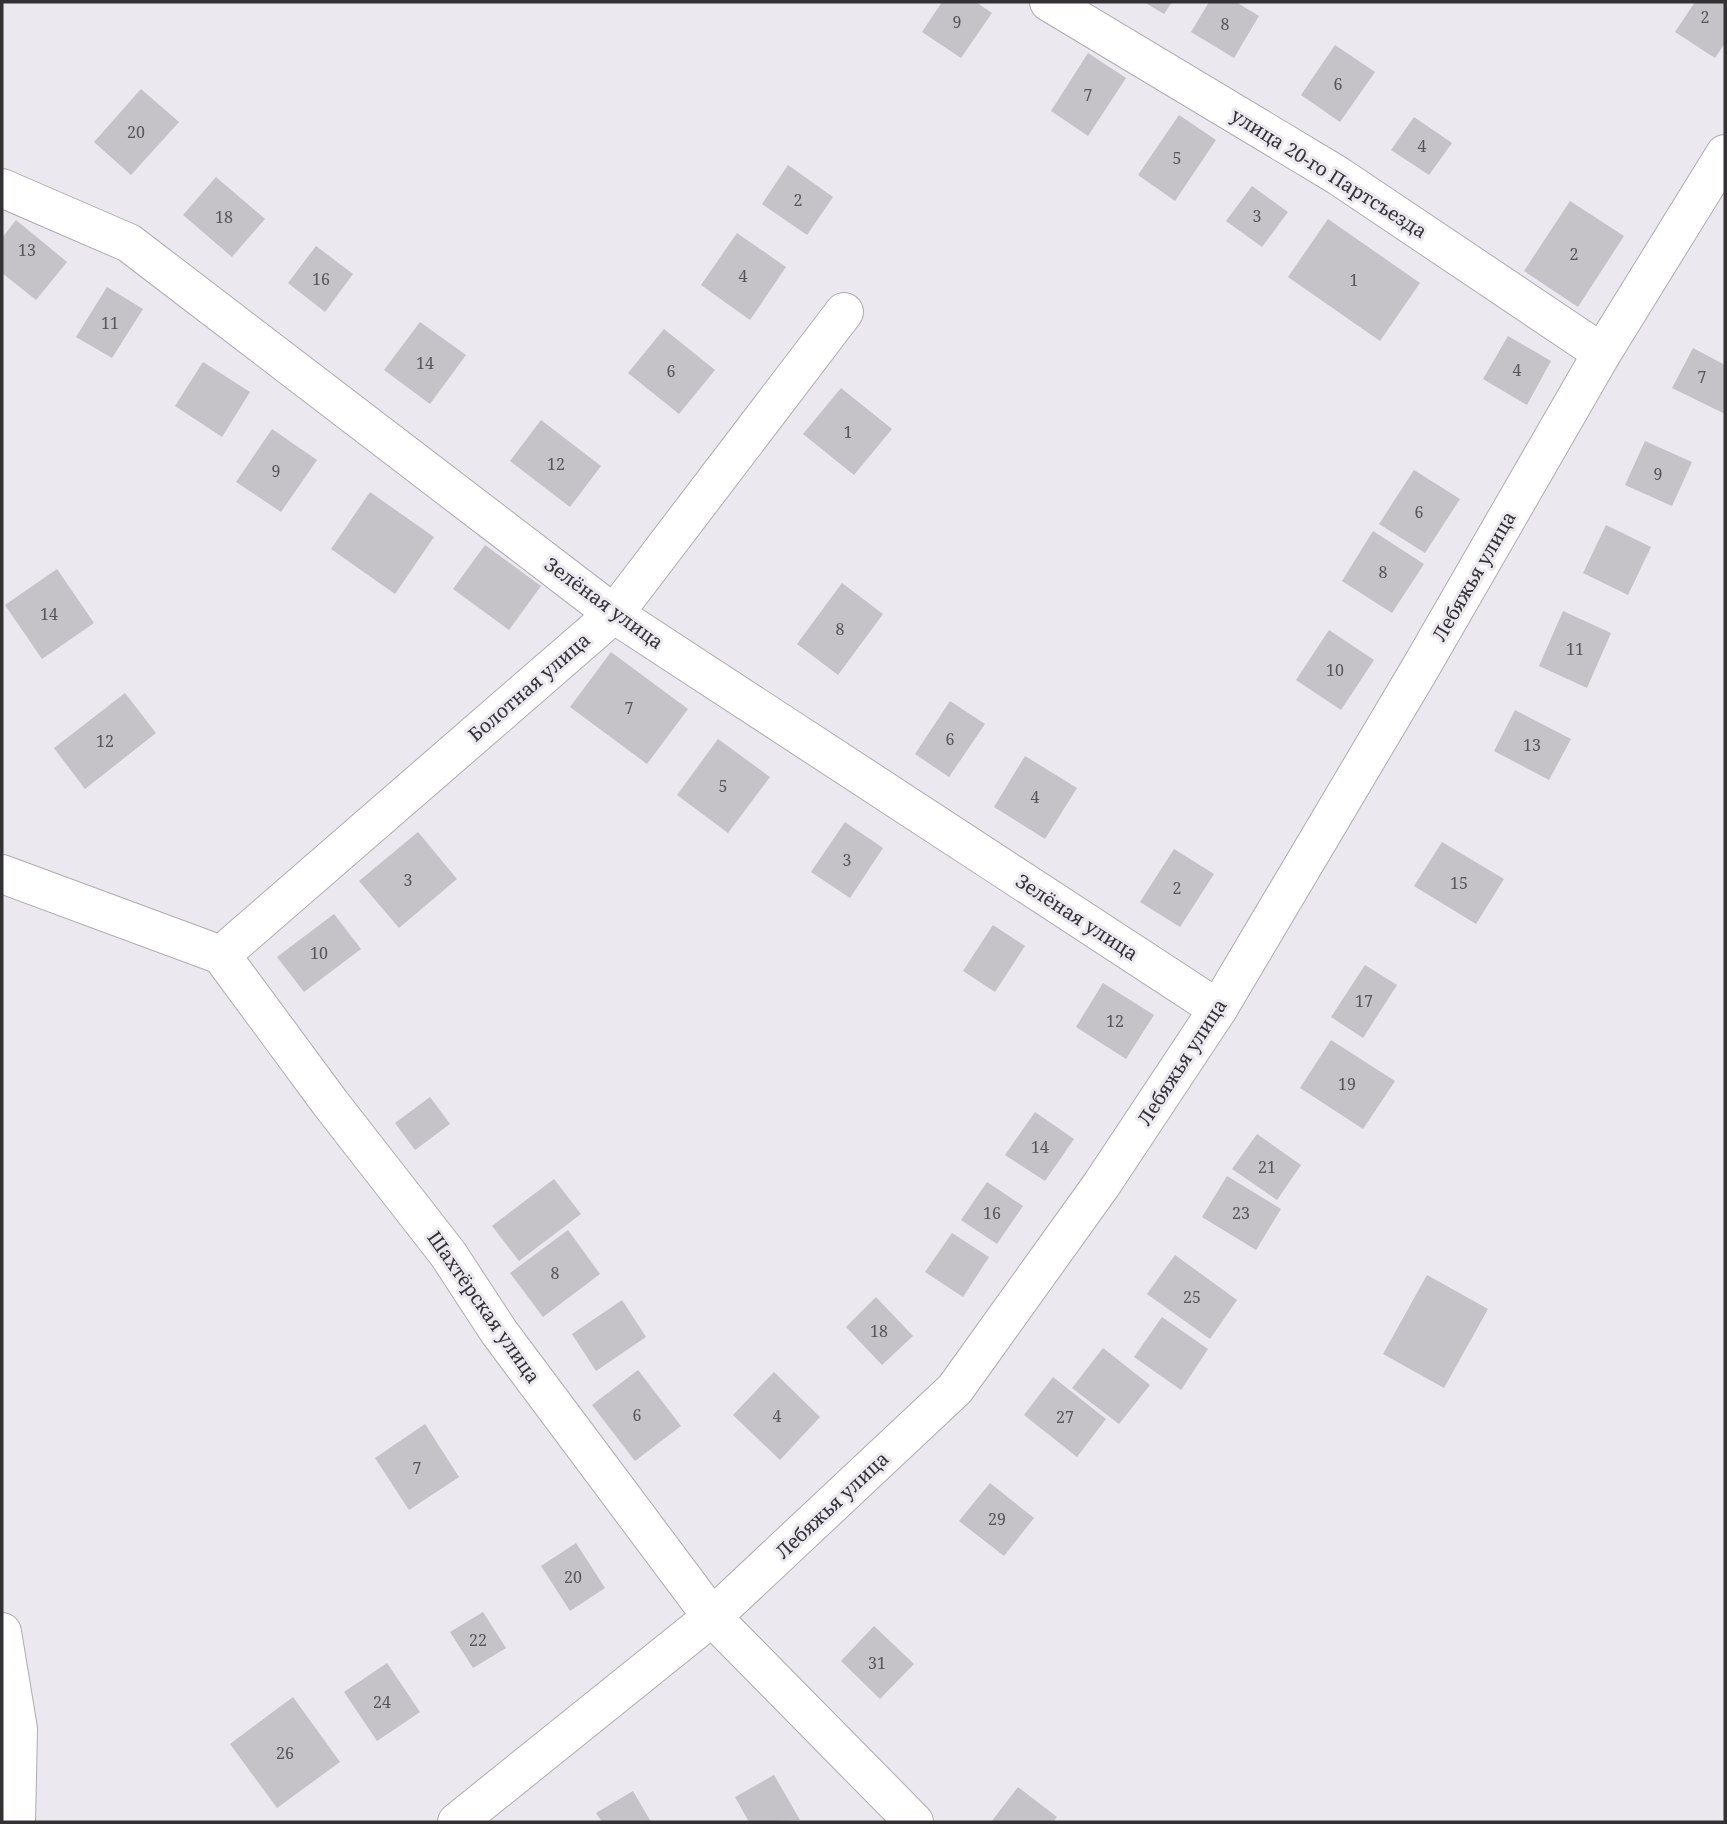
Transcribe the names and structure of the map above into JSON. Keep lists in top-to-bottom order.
{
  "streets": {
    "street": [
      "улица 20-го Партсъезда",
      "Лебяжья улица",
      "Зелёная улица",
      "Болотная улица",
      "Шахтёрская улица"
    ]
  },
  "crossings": [
    ["улица 20-го Партсъезда", "Лебяжья улица"],
    ["Лебяжья улица", "Зелёная улица"],
    ["Лебяжья улица", "Шахтёрская улица"],
    ["Зелёная улица", "Болотная улица"],
    ["Болотная улица", "Шахтёрская улица"]
  ],
  "house_numbers": [
    "2",
    "9",
    "8",
    "6",
    "7",
    "20",
    "4",
    "5",
    "2",
    "3",
    "18",
    "13",
    "2",
    "4",
    "16",
    "1",
    "11",
    "14",
    "4",
    "6",
    "7",
    "1",
    "12",
    "9",
    "9",
    "6",
    "8",
    "14",
    "8",
    "11",
    "10",
    "7",
    "6",
    "12",
    "13",
    "5",
    "4",
    "3",
    "3",
    "15",
    "2",
    "10",
    "17",
    "12",
    "19",
    "14",
    "21",
    "16",
    "23",
    "8",
    "25",
    "18",
    "6",
    "4",
    "27",
    "7",
    "29",
    "20",
    "22",
    "31",
    "24",
    "26"
  ]
}
